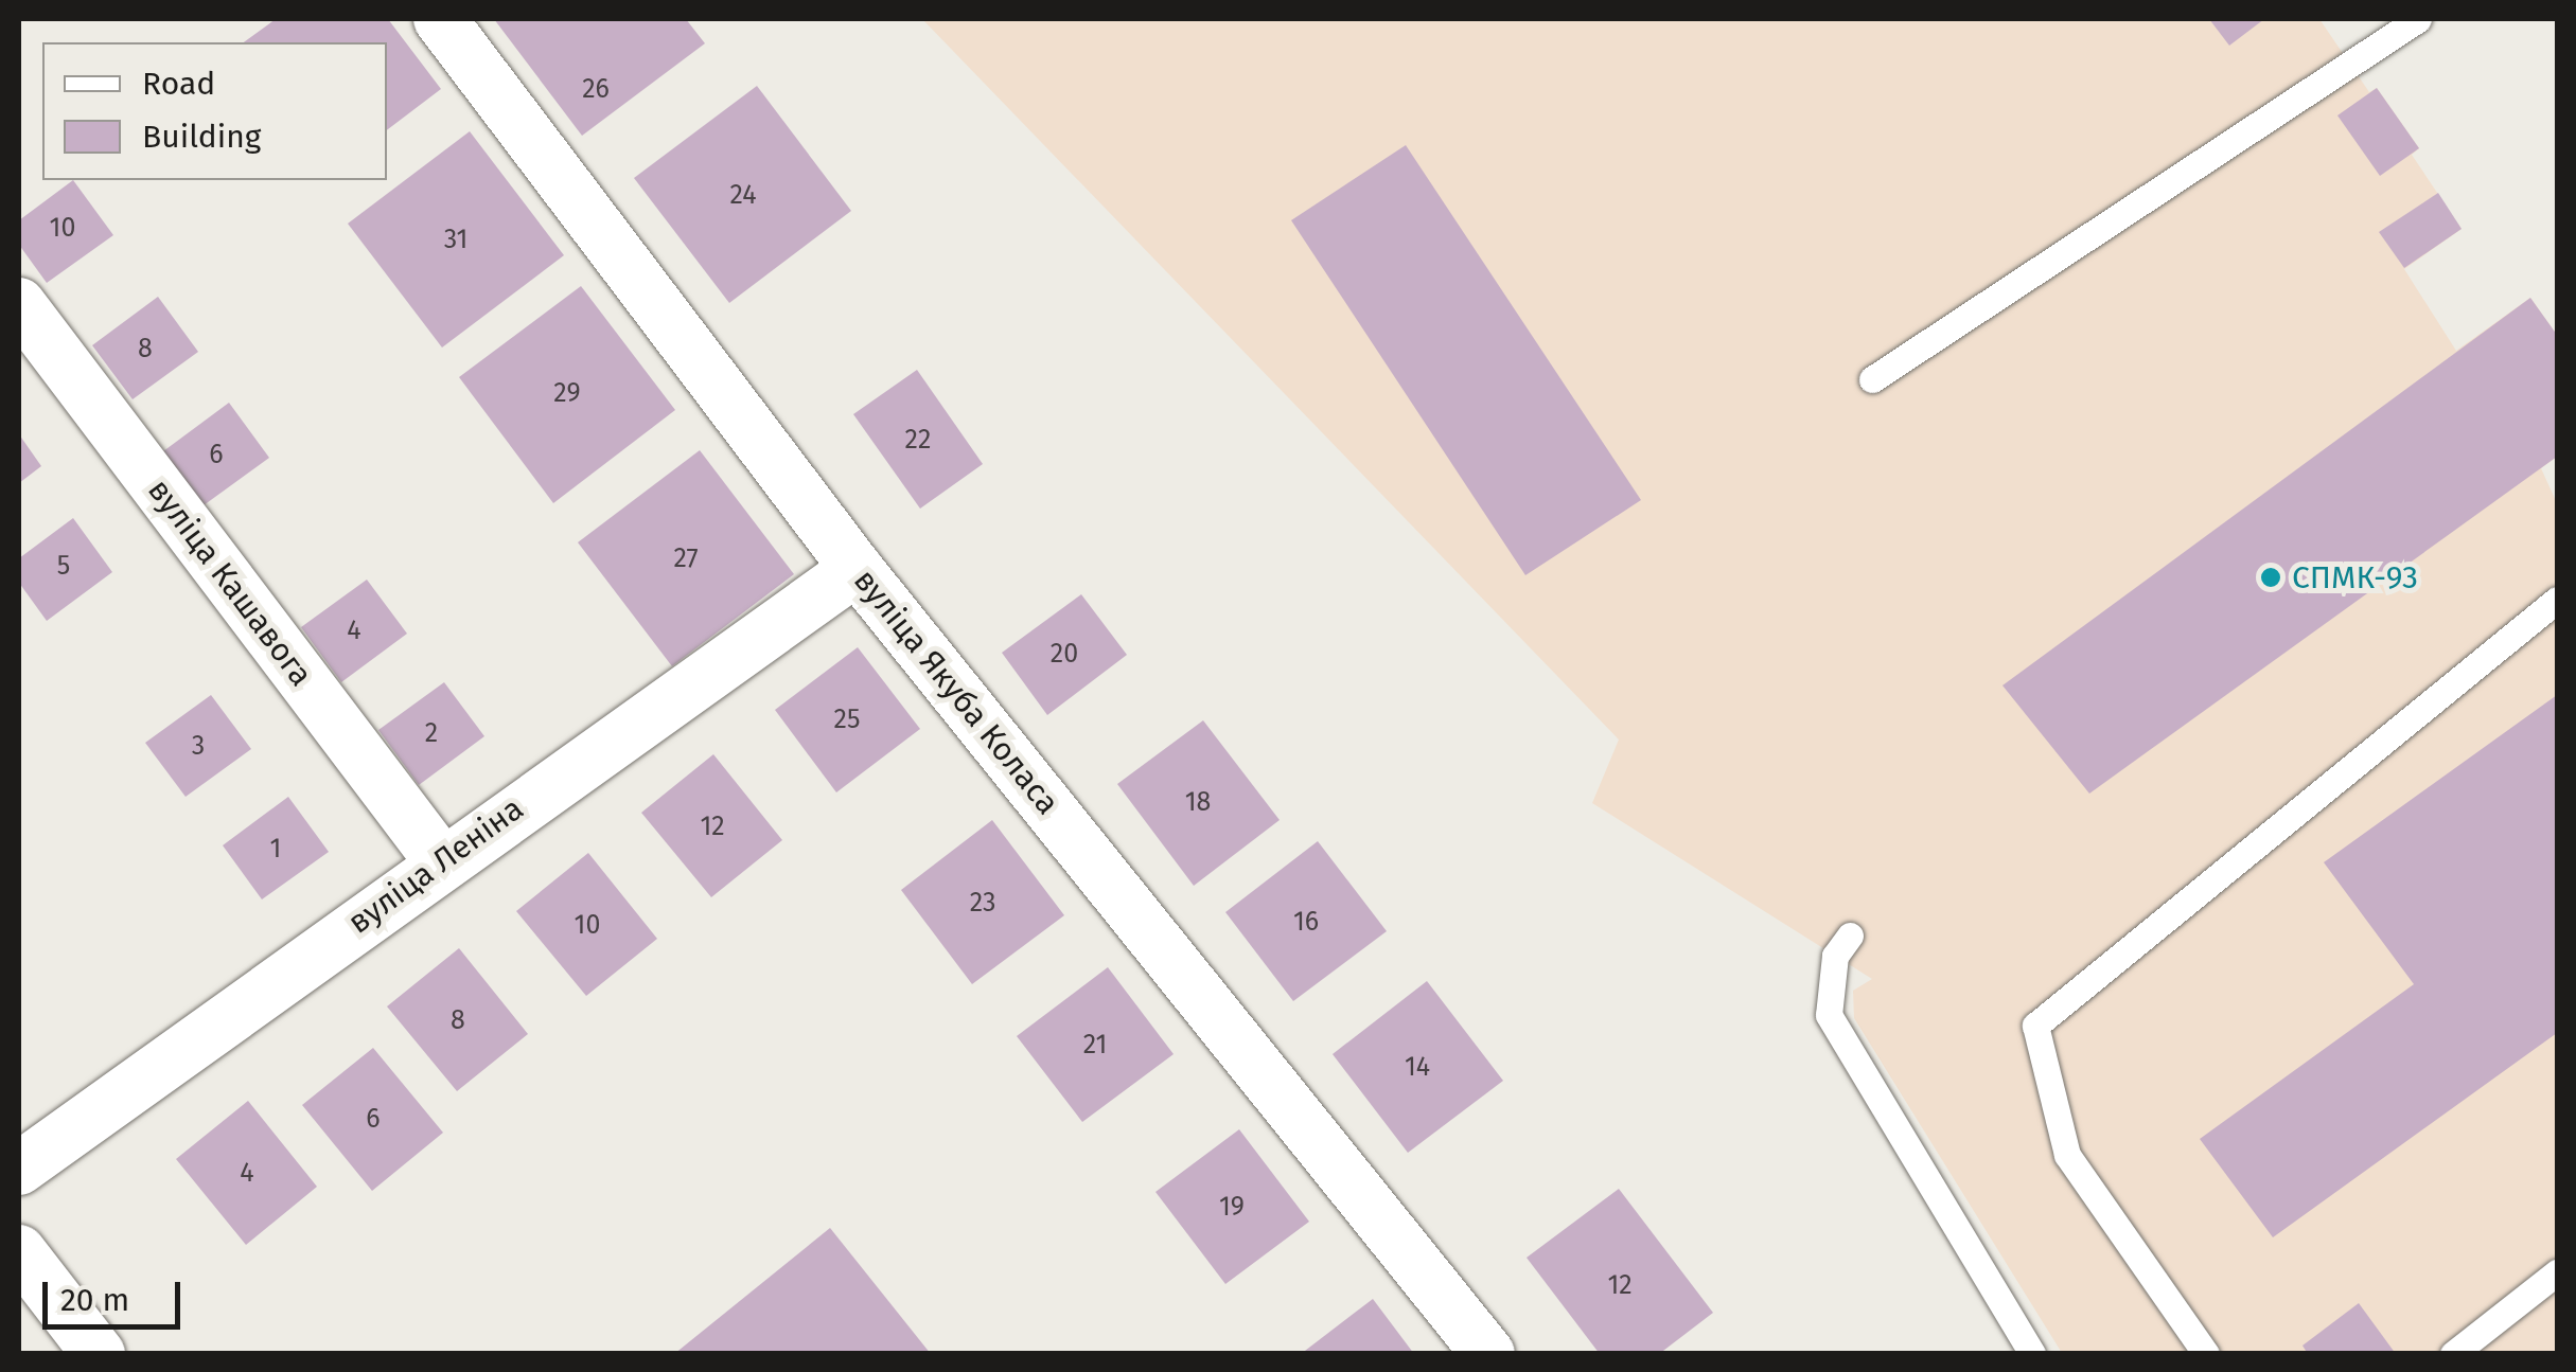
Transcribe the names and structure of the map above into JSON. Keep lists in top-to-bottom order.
{
  "streets": {
    "street": ["вуліца Кашавога", "вуліца Якуба Коласа", "вуліца Леніна"]
  },
  "crossings": [
    ["вуліца Кашавога", "вуліца Леніна"],
    ["вуліца Якуба Коласа", "вуліца Леніна"]
  ],
  "places": ["СПМК-93"],
  "house_numbers": [
    "26",
    "24",
    "10",
    "31",
    "8",
    "29",
    "22",
    "6",
    "27",
    "5",
    "4",
    "20",
    "25",
    "2",
    "3",
    "18",
    "12",
    "1",
    "23",
    "16",
    "10",
    "8",
    "21",
    "14",
    "6",
    "4",
    "19",
    "12"
  ],
  "legend": ["Road", "Building"],
  "scale_bar": "20 m"
}
